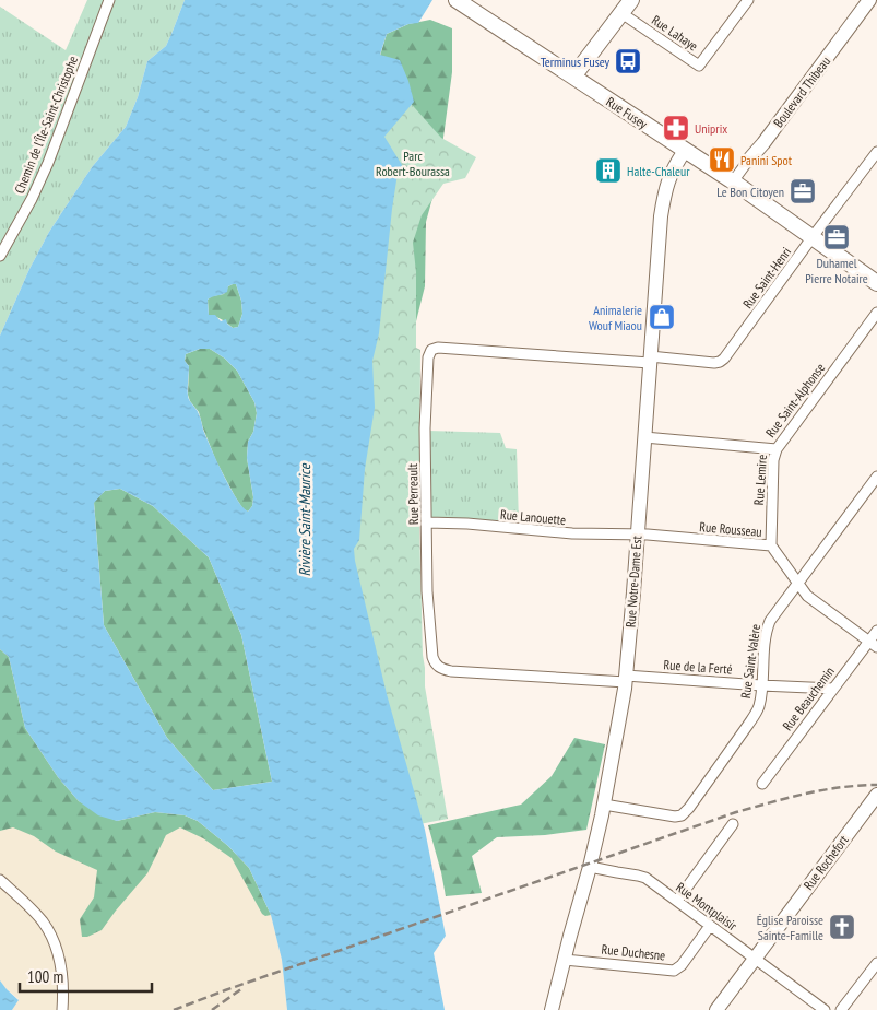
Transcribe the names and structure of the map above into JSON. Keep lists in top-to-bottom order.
{
  "streets": {
    "main road": ["Rue Fusey"],
    "street": [
      "Rue Lahaye",
      "Boulevard Thibeau",
      "Chemin de l'Île-Saint-Christophe",
      "Rue Saint-Henri",
      "Rue Saint-Alphonse",
      "Rue Lemire",
      "Rue Perreault",
      "Rue Lanouette",
      "Rue Rousseau",
      "Rue Notre-Dame Est",
      "Rue Saint-Valère",
      "Rue de la Ferté",
      "Rue Beauchemin",
      "Rue Rochefort",
      "Rue Montplaisir",
      "Rue Duchesne"
    ]
  },
  "crossings": [
    ["Boulevard Thibeau", "Rue Fusey"],
    ["Rue Fusey", "Rue Saint-Henri"],
    ["Rue Fusey", "Rue Notre-Dame Est"],
    ["Rue Saint-Henri", "Rue Perreault"],
    ["Rue Saint-Henri", "Rue Notre-Dame Est"],
    ["Rue Saint-Alphonse", "Rue Lemire"],
    ["Rue Saint-Alphonse", "Rue Notre-Dame Est"],
    ["Rue Lemire", "Rue Rousseau"],
    ["Rue Perreault", "Rue Lanouette"],
    ["Rue Perreault", "Rue Notre-Dame Est"],
    ["Rue Perreault", "Rue de la Ferté"],
    ["Rue Lanouette", "Rue Rousseau"],
    ["Rue Lanouette", "Rue Notre-Dame Est"],
    ["Rue Rousseau", "Rue Notre-Dame Est"],
    ["Rue Rousseau", "Rue Saint-Valère"],
    ["Rue Rousseau", "Rue Beauchemin"],
    ["Rue Notre-Dame Est", "Rue Saint-Valère"],
    ["Rue Notre-Dame Est", "Rue de la Ferté"],
    ["Rue Notre-Dame Est", "Rue Montplaisir"],
    ["Rue Notre-Dame Est", "Rue Duchesne"],
    ["Rue Saint-Valère", "Rue de la Ferté"],
    ["Rue de la Ferté", "Rue Beauchemin"],
    ["Rue Rochefort", "Rue Montplaisir"],
    ["Rue Montplaisir", "Rue Duchesne"]
  ],
  "water": ["Rivière Saint-Maurice"],
  "parks": ["Parc Robert-Bourassa"],
  "places": {
    "bus stop": ["Terminus Fusey"],
    "pharmacy": ["Uniprix"],
    "restaurant": ["Panini Spot"],
    "building": ["Halte-Chaleur"],
    "office": ["Le Bon Citoyen", "Duhamel Pierre Notaire"],
    "shop": ["Animalerie Wouf Miaou"],
    "church": ["Église Paroisse Sainte-Famille"]
  },
  "scale_bar": "100 m"
}
